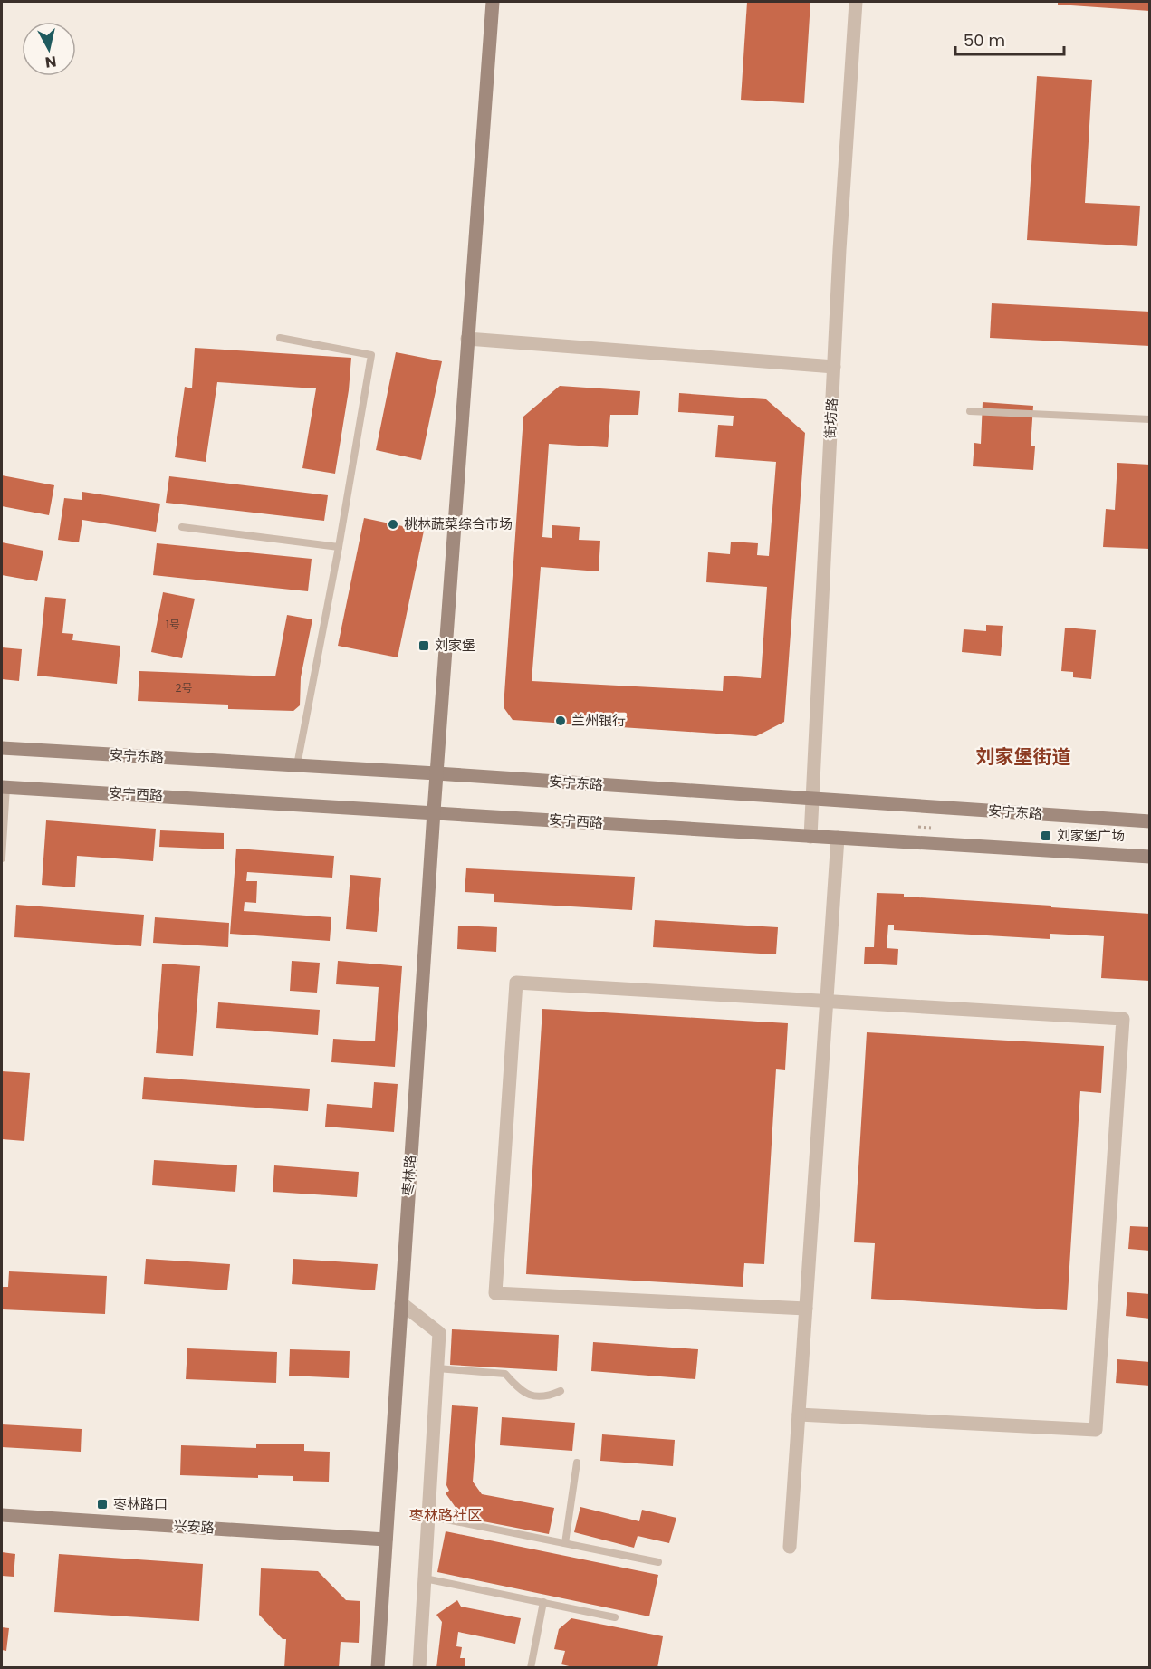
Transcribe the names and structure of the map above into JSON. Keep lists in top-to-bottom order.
{
  "streets": {
    "main road": [
      "安宁东路",
      "安宁西路",
      "枣林路",
      "兴安路"
    ],
    "street": ["街坊路"]
  },
  "crossings": [
    ["街坊路", "安宁东路"],
    ["街坊路", "安宁西路"],
    ["安宁东路", "枣林路"],
    ["安宁西路", "枣林路"],
    ["枣林路", "兴安路"]
  ],
  "districts": ["刘家堡街道", "枣林路社区"],
  "places": {
    "other": ["桃林蔬菜综合市场", "兰州银行"],
    "transit": ["刘家堡", "刘家堡广场", "枣林路口"]
  },
  "house_numbers": ["1号", "2号"],
  "scale_bar": "50 m",
  "north": "bottom"
}
